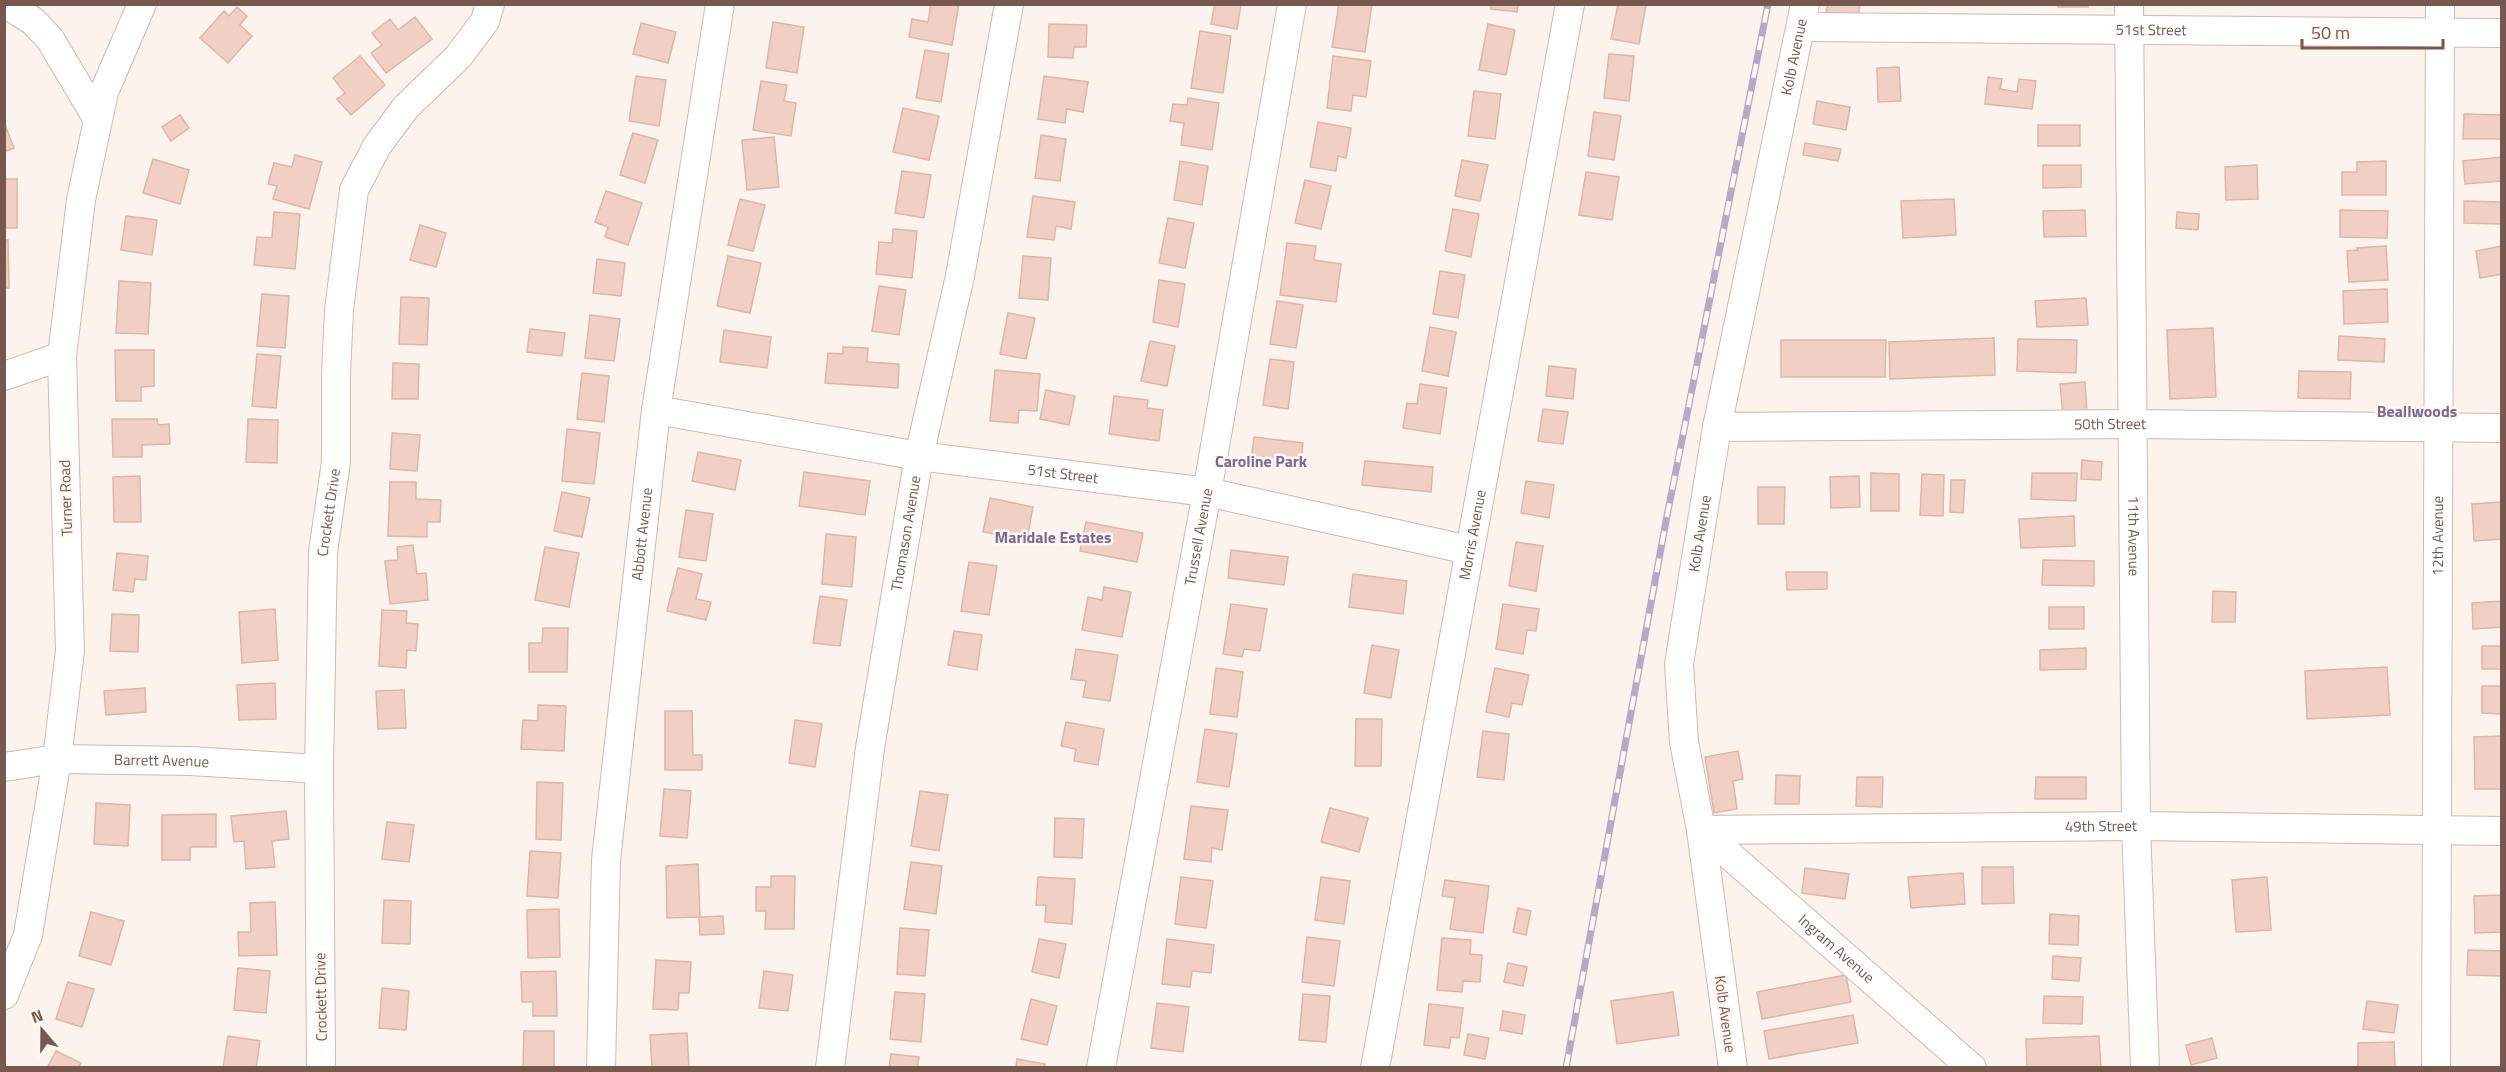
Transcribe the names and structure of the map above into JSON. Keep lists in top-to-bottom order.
{
  "streets": {
    "street": [
      "51st Street",
      "Kolb Avenue",
      "50th Street",
      "Turner Road",
      "Crockett Drive",
      "Abbott Avenue",
      "Thomason Avenue",
      "Trussell Avenue",
      "Morris Avenue",
      "11th Avenue",
      "12th Avenue",
      "Barrett Avenue",
      "49th Street",
      "Ingram Avenue"
    ]
  },
  "crossings": [
    ["51st Street", "Kolb Avenue"],
    ["51st Street", "Abbott Avenue"],
    ["51st Street", "Thomason Avenue"],
    ["51st Street", "Trussell Avenue"],
    ["51st Street", "Morris Avenue"],
    ["51st Street", "11th Avenue"],
    ["51st Street", "12th Avenue"],
    ["Kolb Avenue", "50th Street"],
    ["Kolb Avenue", "49th Street"],
    ["Kolb Avenue", "Ingram Avenue"],
    ["50th Street", "11th Avenue"],
    ["50th Street", "12th Avenue"],
    ["Turner Road", "Barrett Avenue"],
    ["Crockett Drive", "Barrett Avenue"],
    ["11th Avenue", "49th Street"],
    ["12th Avenue", "49th Street"],
    ["49th Street", "Ingram Avenue"]
  ],
  "districts": ["Beallwoods", "Caroline Park", "Maridale Estates"],
  "scale_bar": "50 m",
  "north": "top"
}
